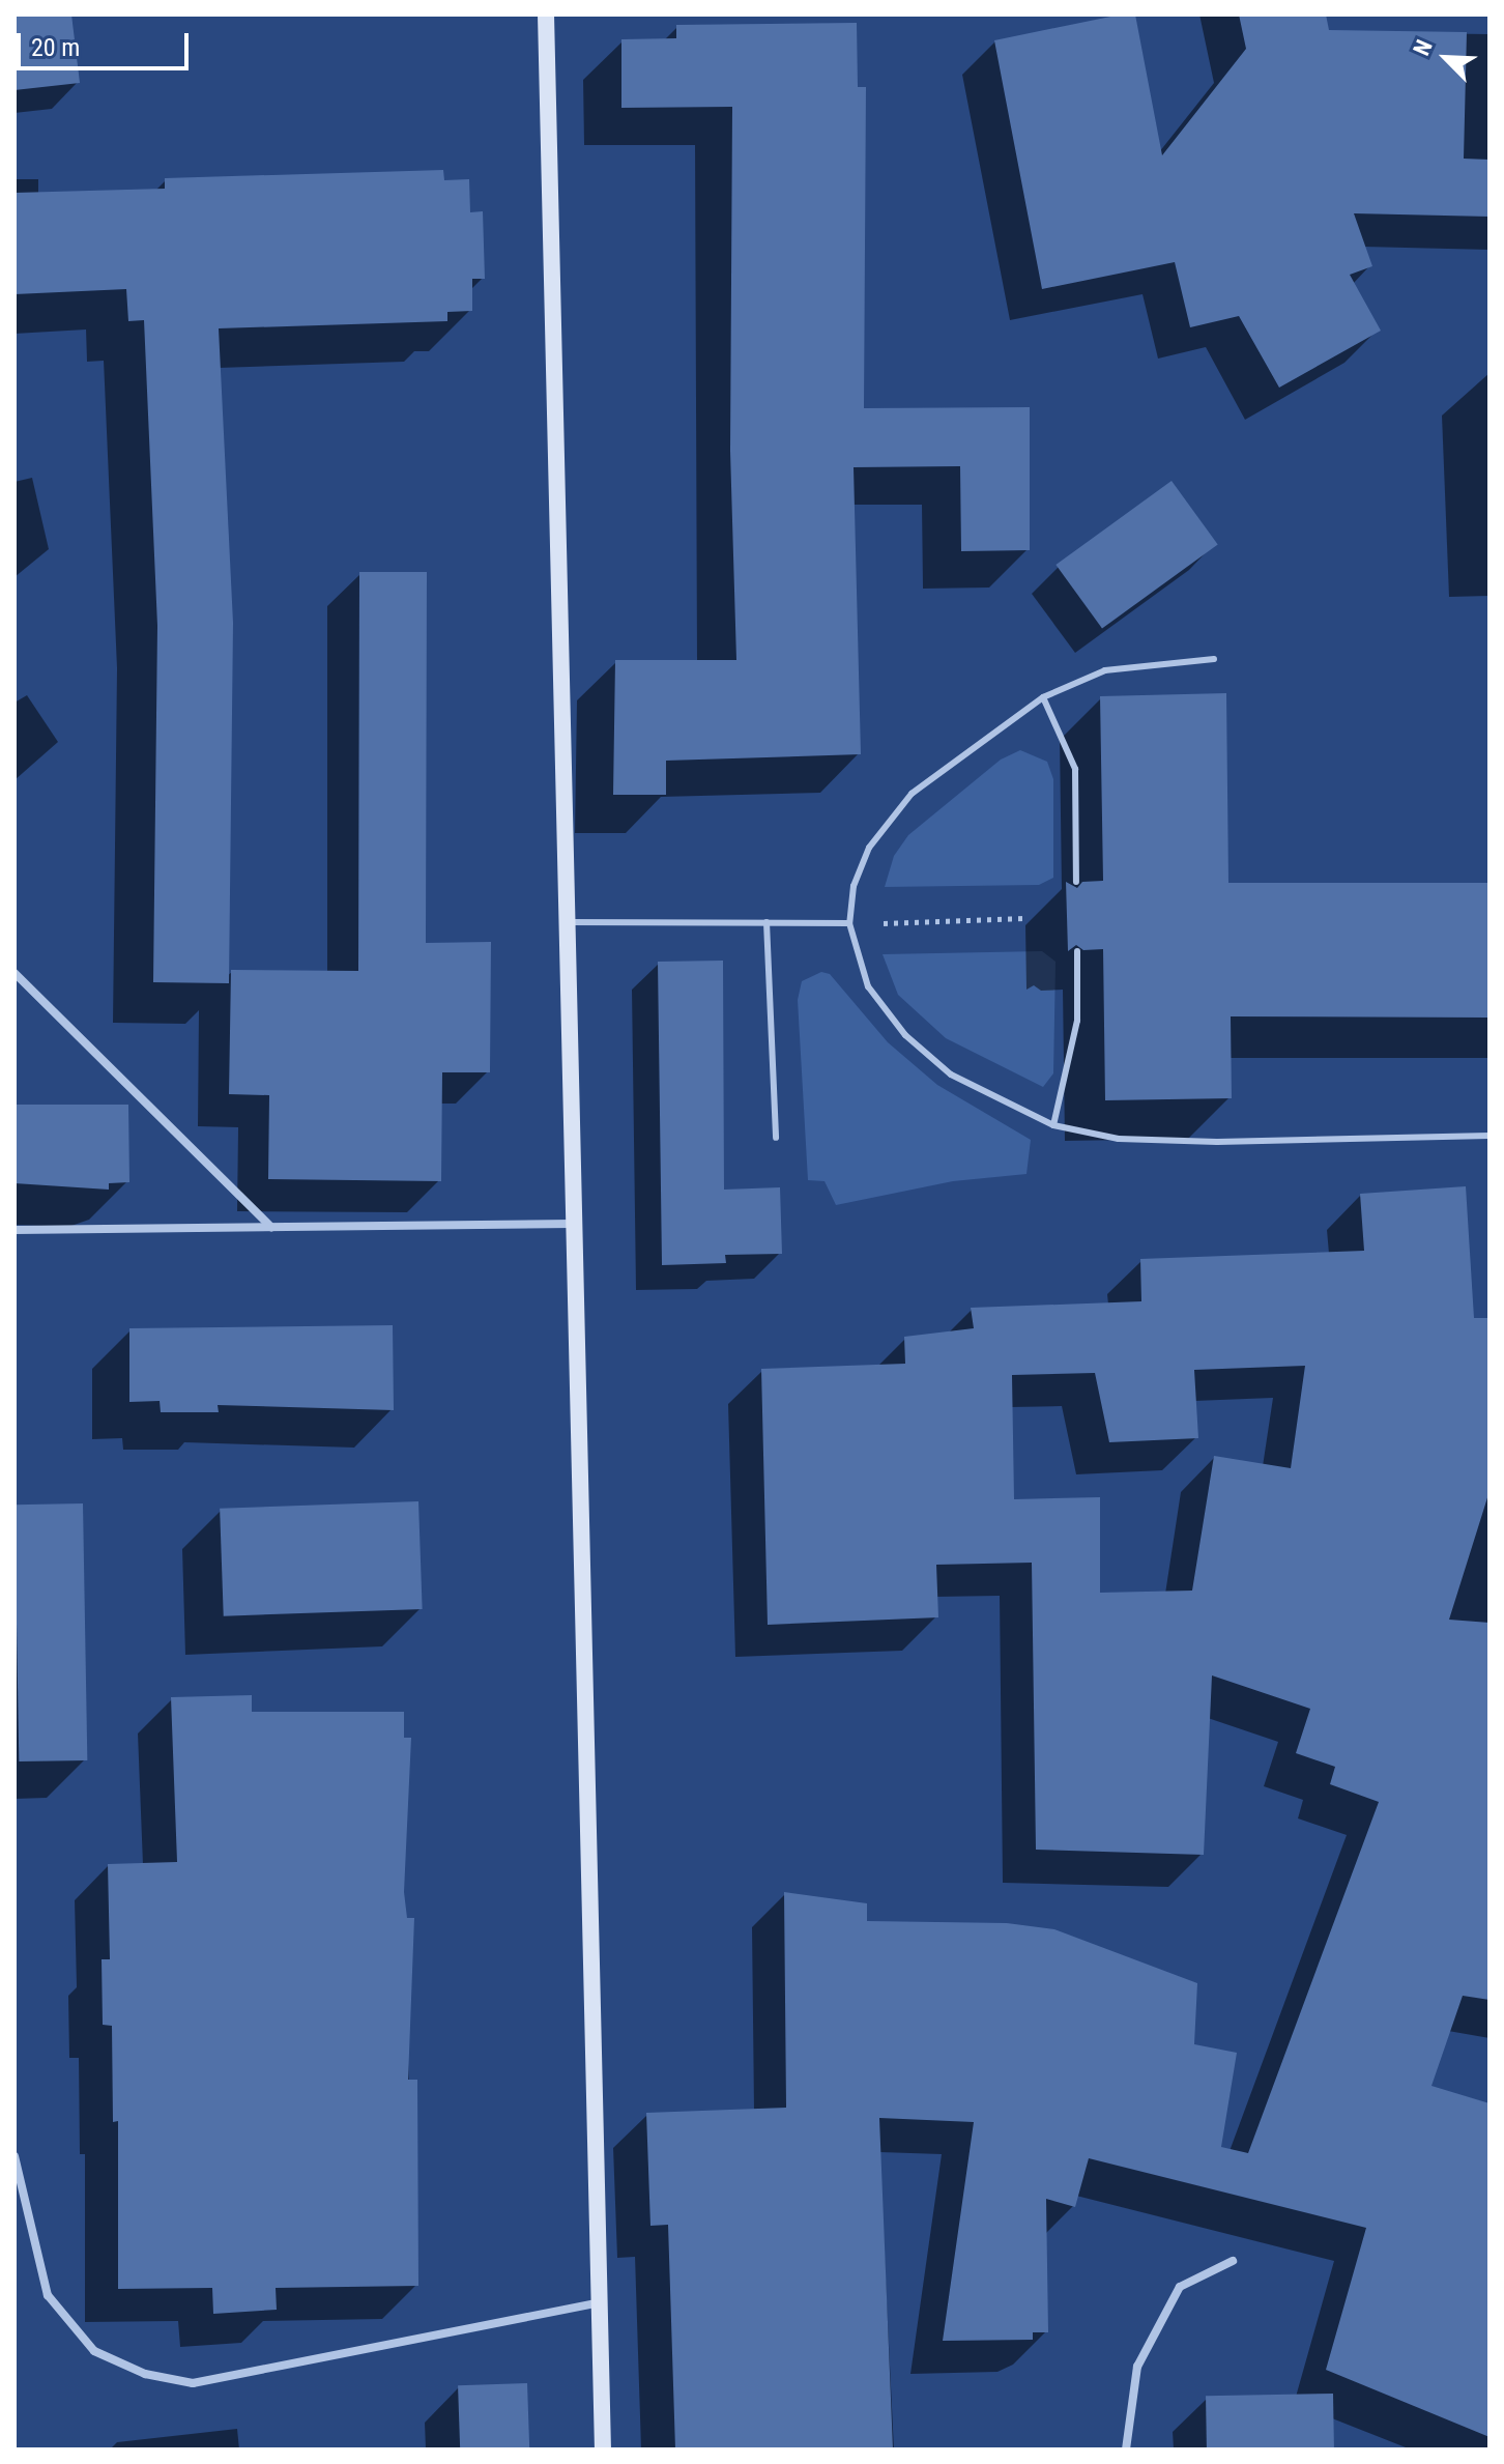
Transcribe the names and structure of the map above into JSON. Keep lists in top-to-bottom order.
{
  "scale_bar": "20 m",
  "north": "top left"
}
